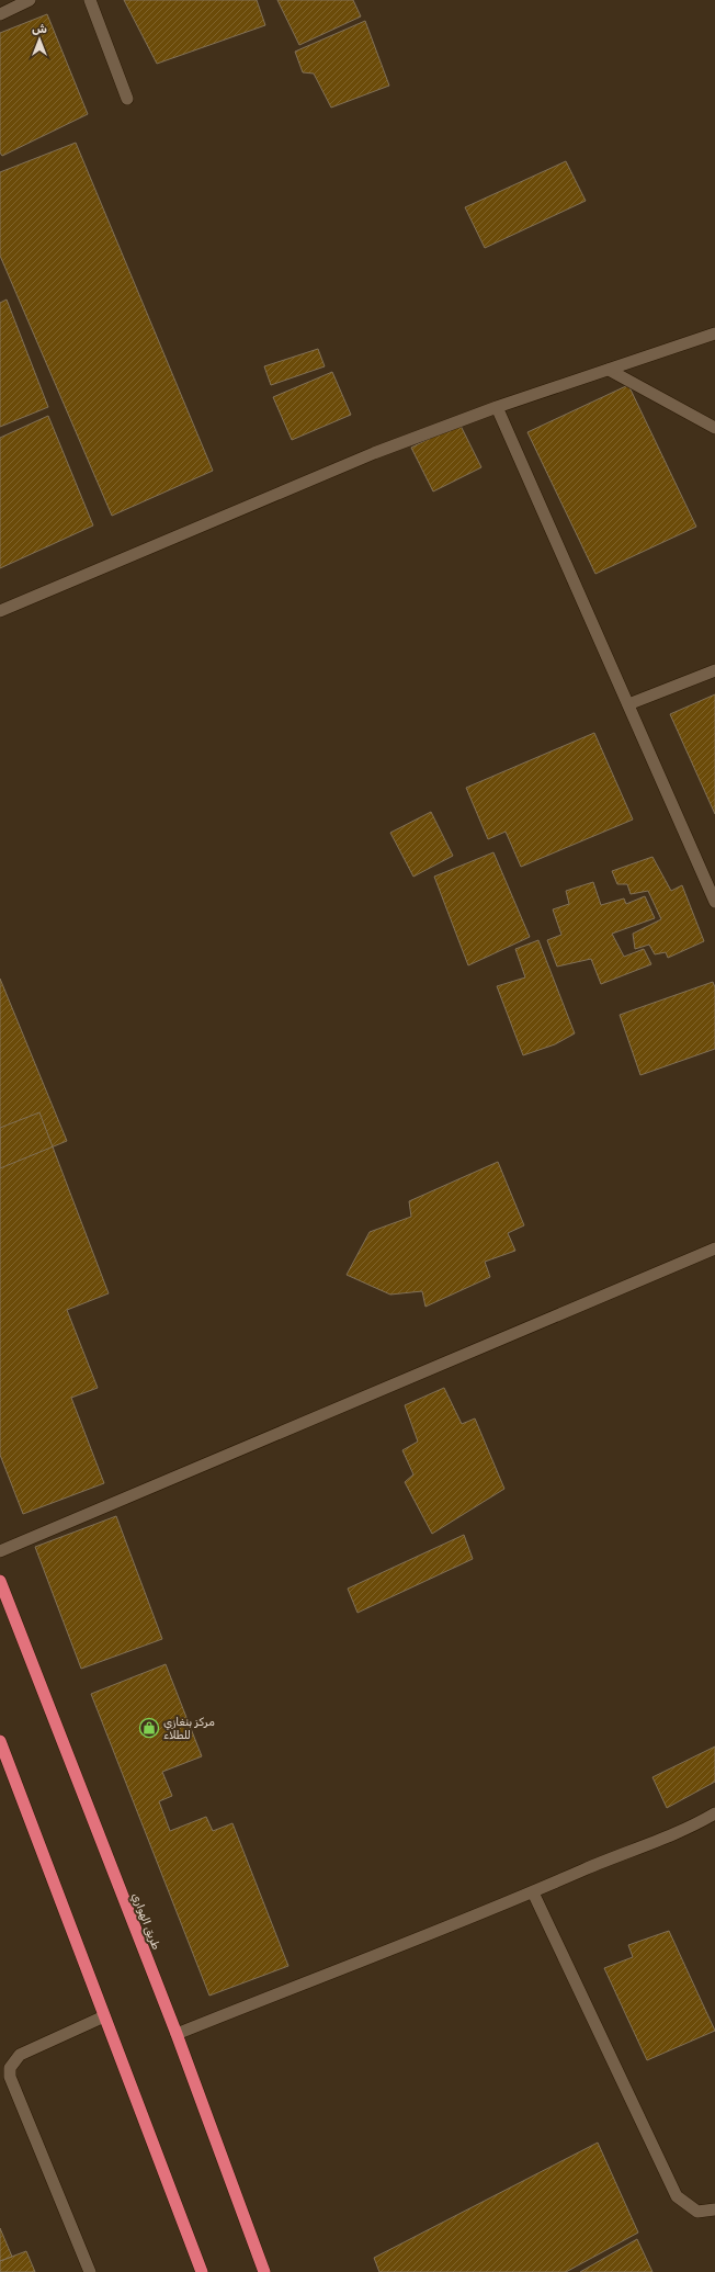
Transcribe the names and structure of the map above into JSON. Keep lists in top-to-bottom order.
{
  "streets": {
    "highway": ["طريق الهواري"]
  },
  "places": {
    "shop": ["مركز بنغازي للطلاء"]
  },
  "north": "top"
}
